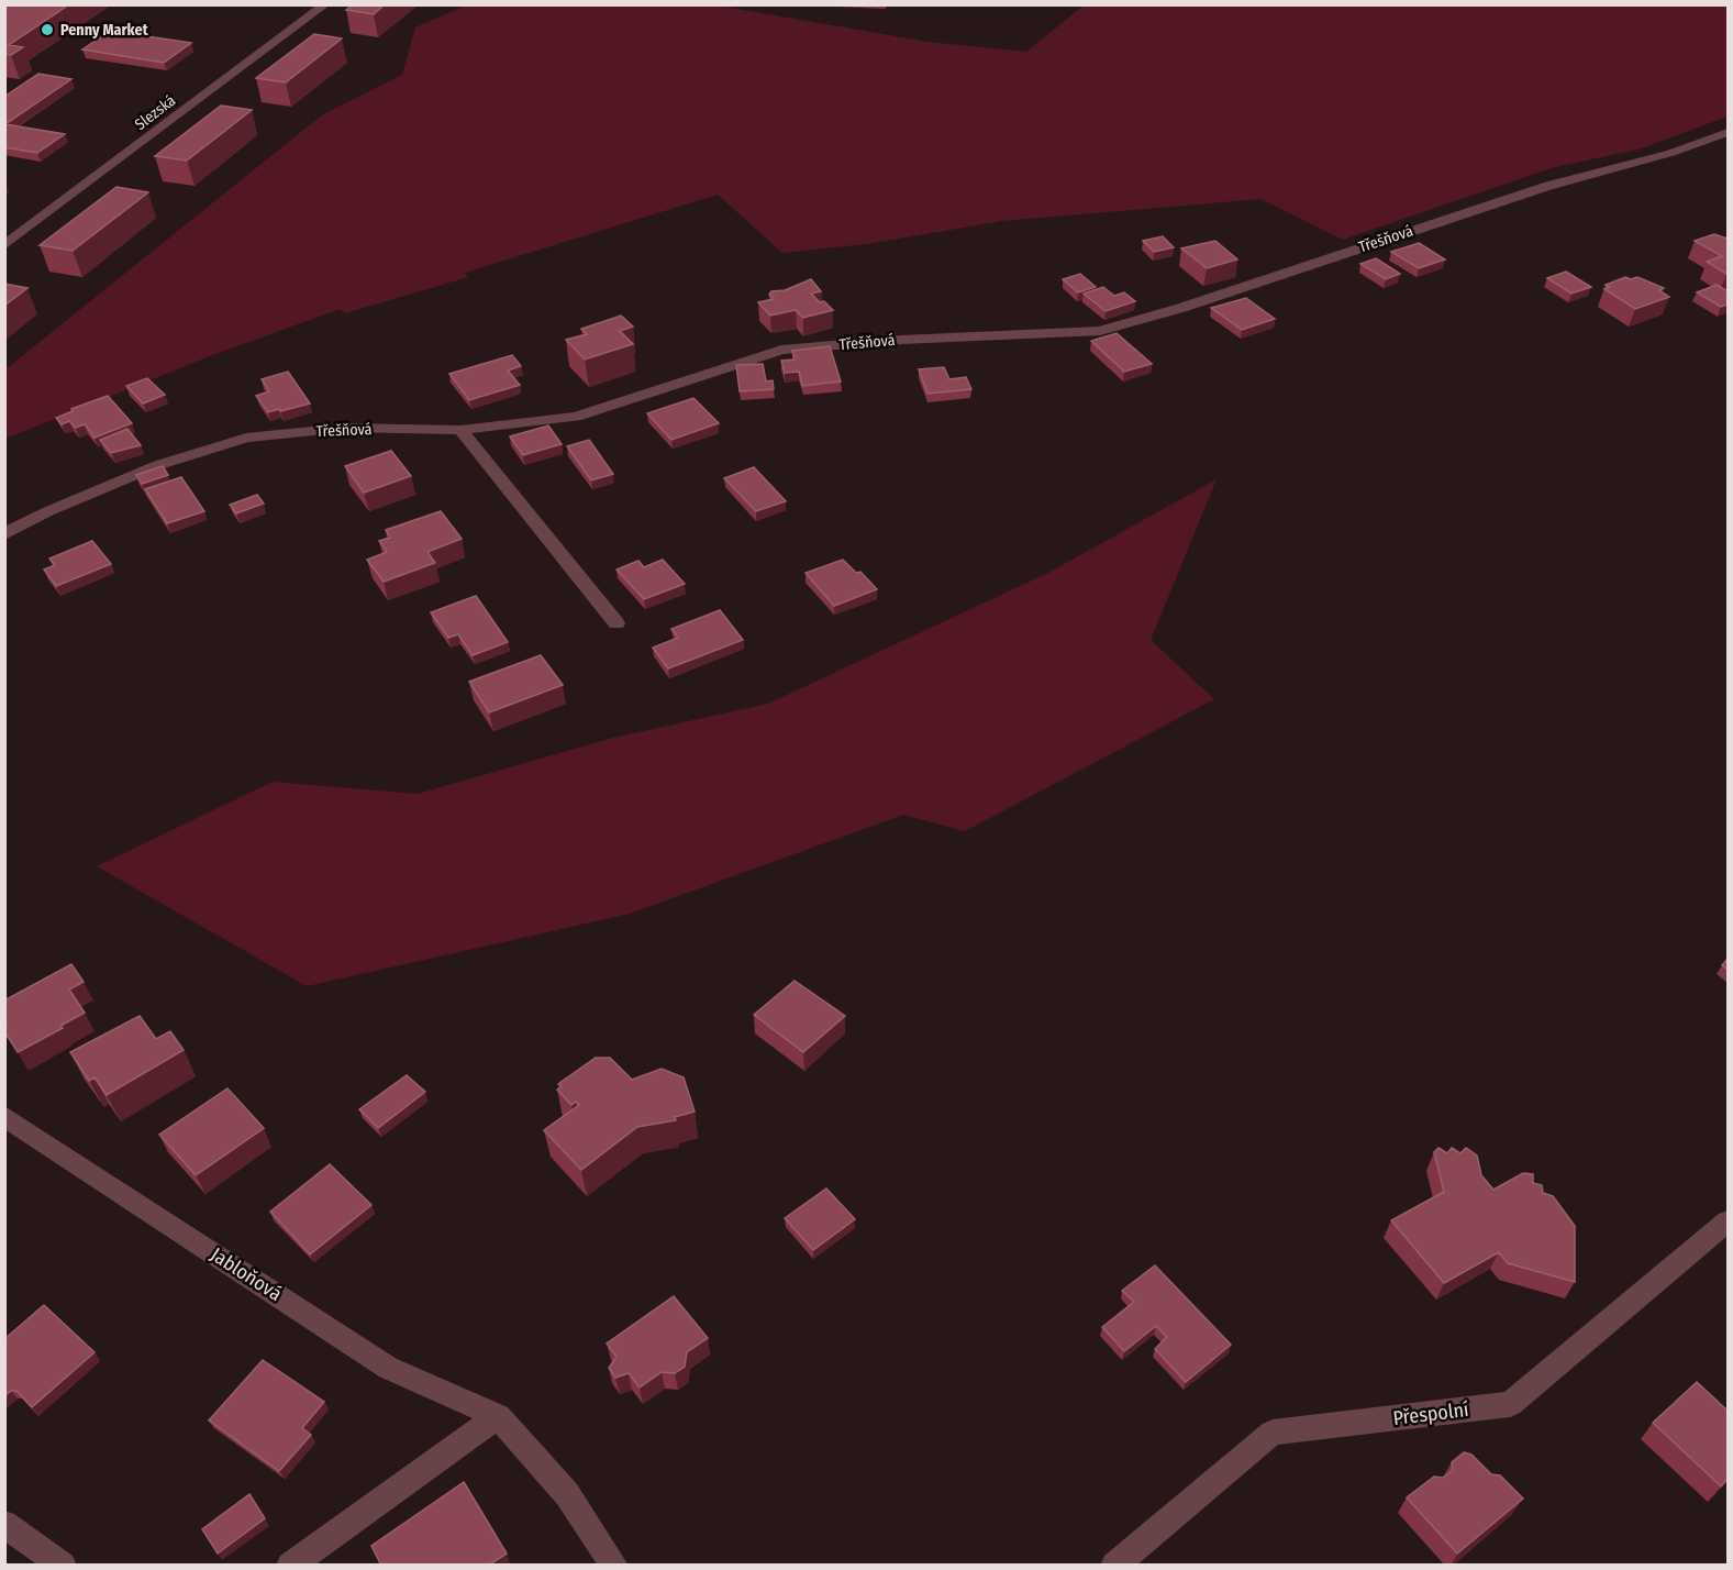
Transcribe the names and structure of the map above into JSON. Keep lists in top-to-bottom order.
{
  "streets": {
    "street": [
      "Slezská",
      "Třešňová",
      "Jabloňová",
      "Přespolní"
    ]
  },
  "places": ["Penny Market"]
}
